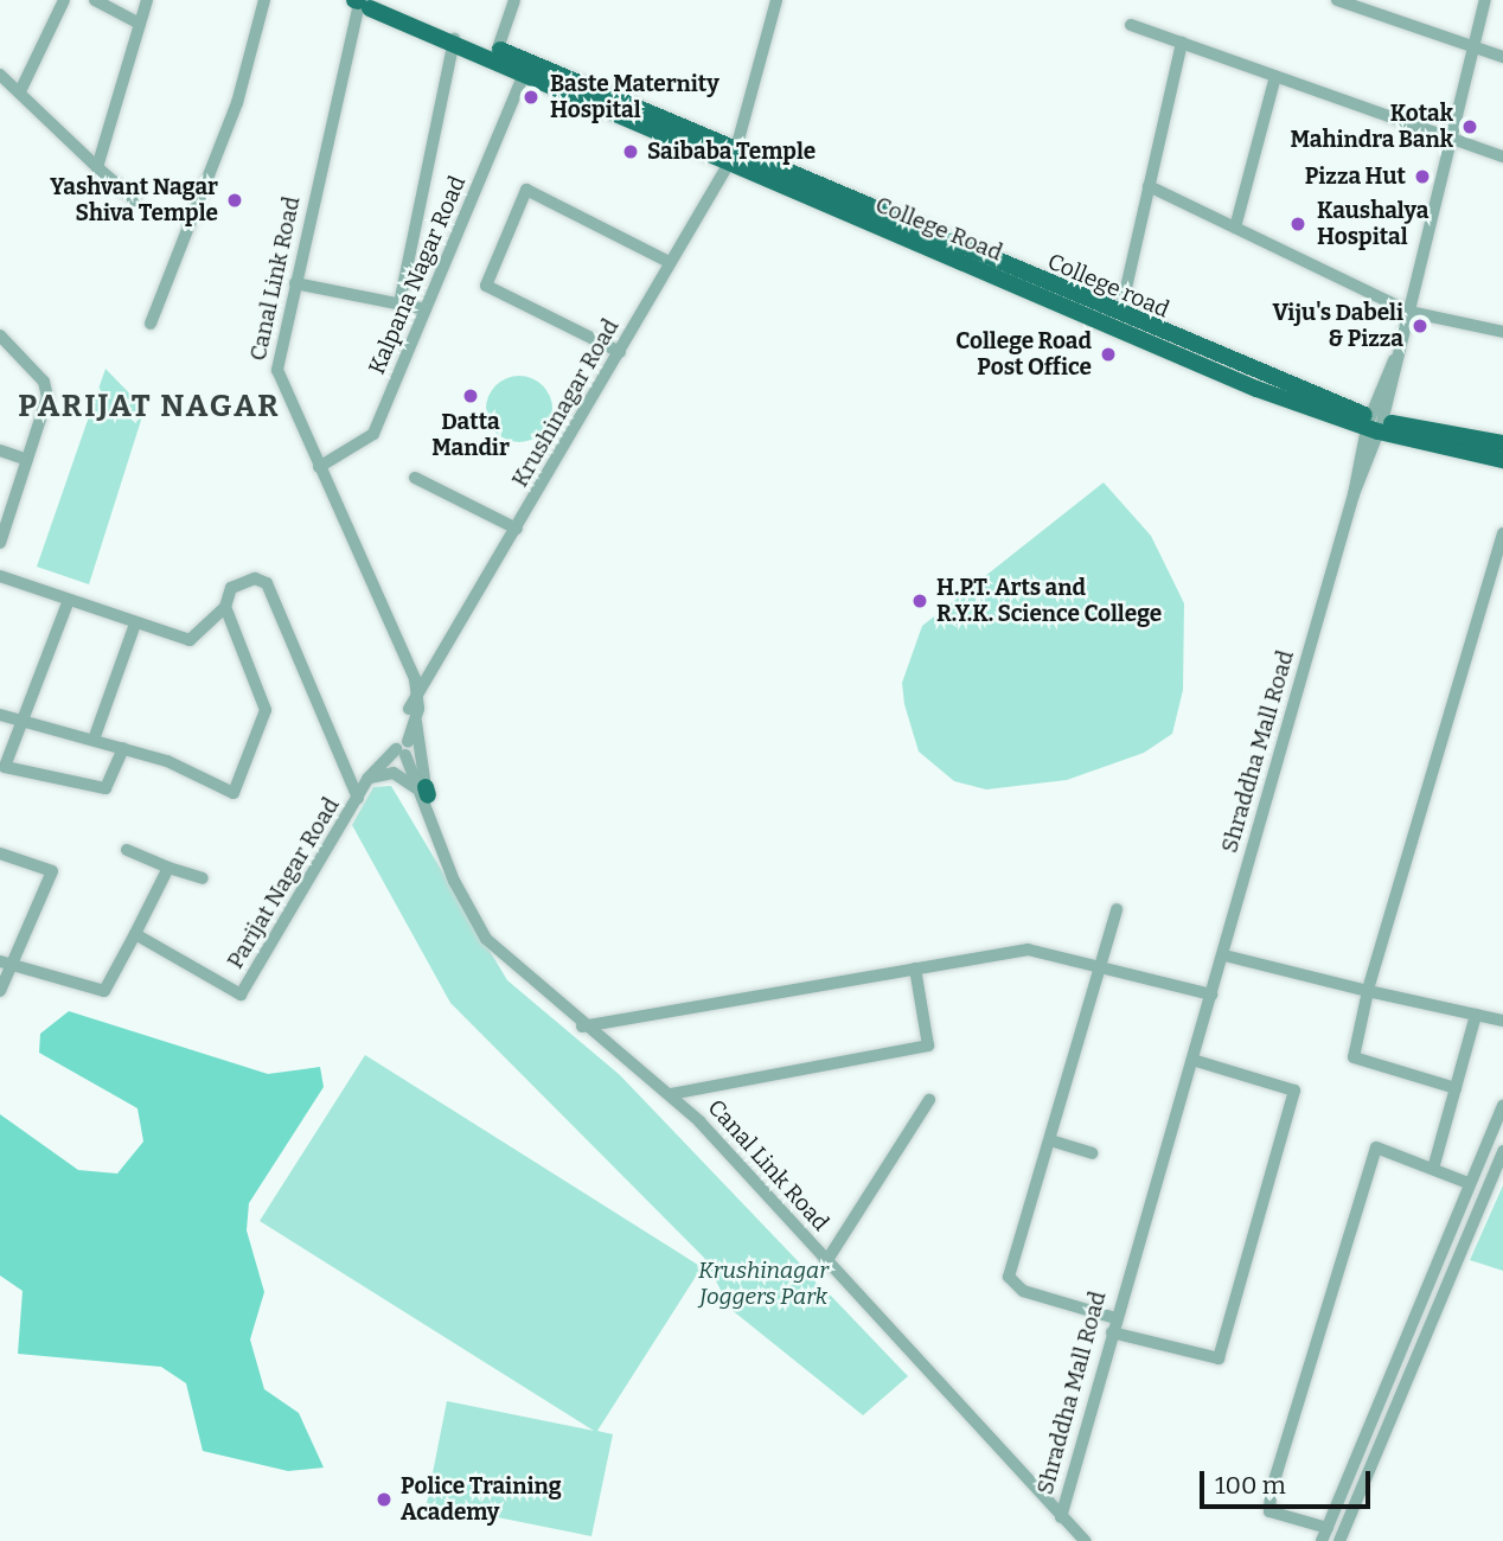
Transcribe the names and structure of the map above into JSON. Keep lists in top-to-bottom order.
{
  "streets": {
    "main road": ["College Road", "College road"],
    "street": [
      "Kalpana Nagar Road",
      "Canal Link Road",
      "Krushinagar Road",
      "Shraddha Mall Road",
      "Parijat Nagar Road"
    ]
  },
  "crossings": [
    ["College Road", "Kalpana Nagar Road"],
    ["College Road", "Canal Link Road"],
    ["College Road", "College road"],
    ["College Road", "Krushinagar Road"],
    ["College Road", "Shraddha Mall Road"],
    ["Kalpana Nagar Road", "Canal Link Road"],
    ["Canal Link Road", "College road"],
    ["Canal Link Road", "Shraddha Mall Road"],
    ["College road", "Krushinagar Road"],
    ["College road", "Shraddha Mall Road"]
  ],
  "districts": ["PARIJAT NAGAR"],
  "parks": ["Krushinagar Joggers Park"],
  "places": [
    "Baste Maternity Hospital",
    "Kotak Mahindra Bank",
    "Saibaba Temple",
    "Pizza Hut",
    "Yashvant Nagar Shiva Temple",
    "Kaushalya Hospital",
    "Viju's Dabeli & Pizza",
    "College Road Post Office",
    "Datta Mandir",
    "H.P.T. Arts and R.Y.K. Science College",
    "Police Training Academy"
  ],
  "scale_bar": "100 m"
}
